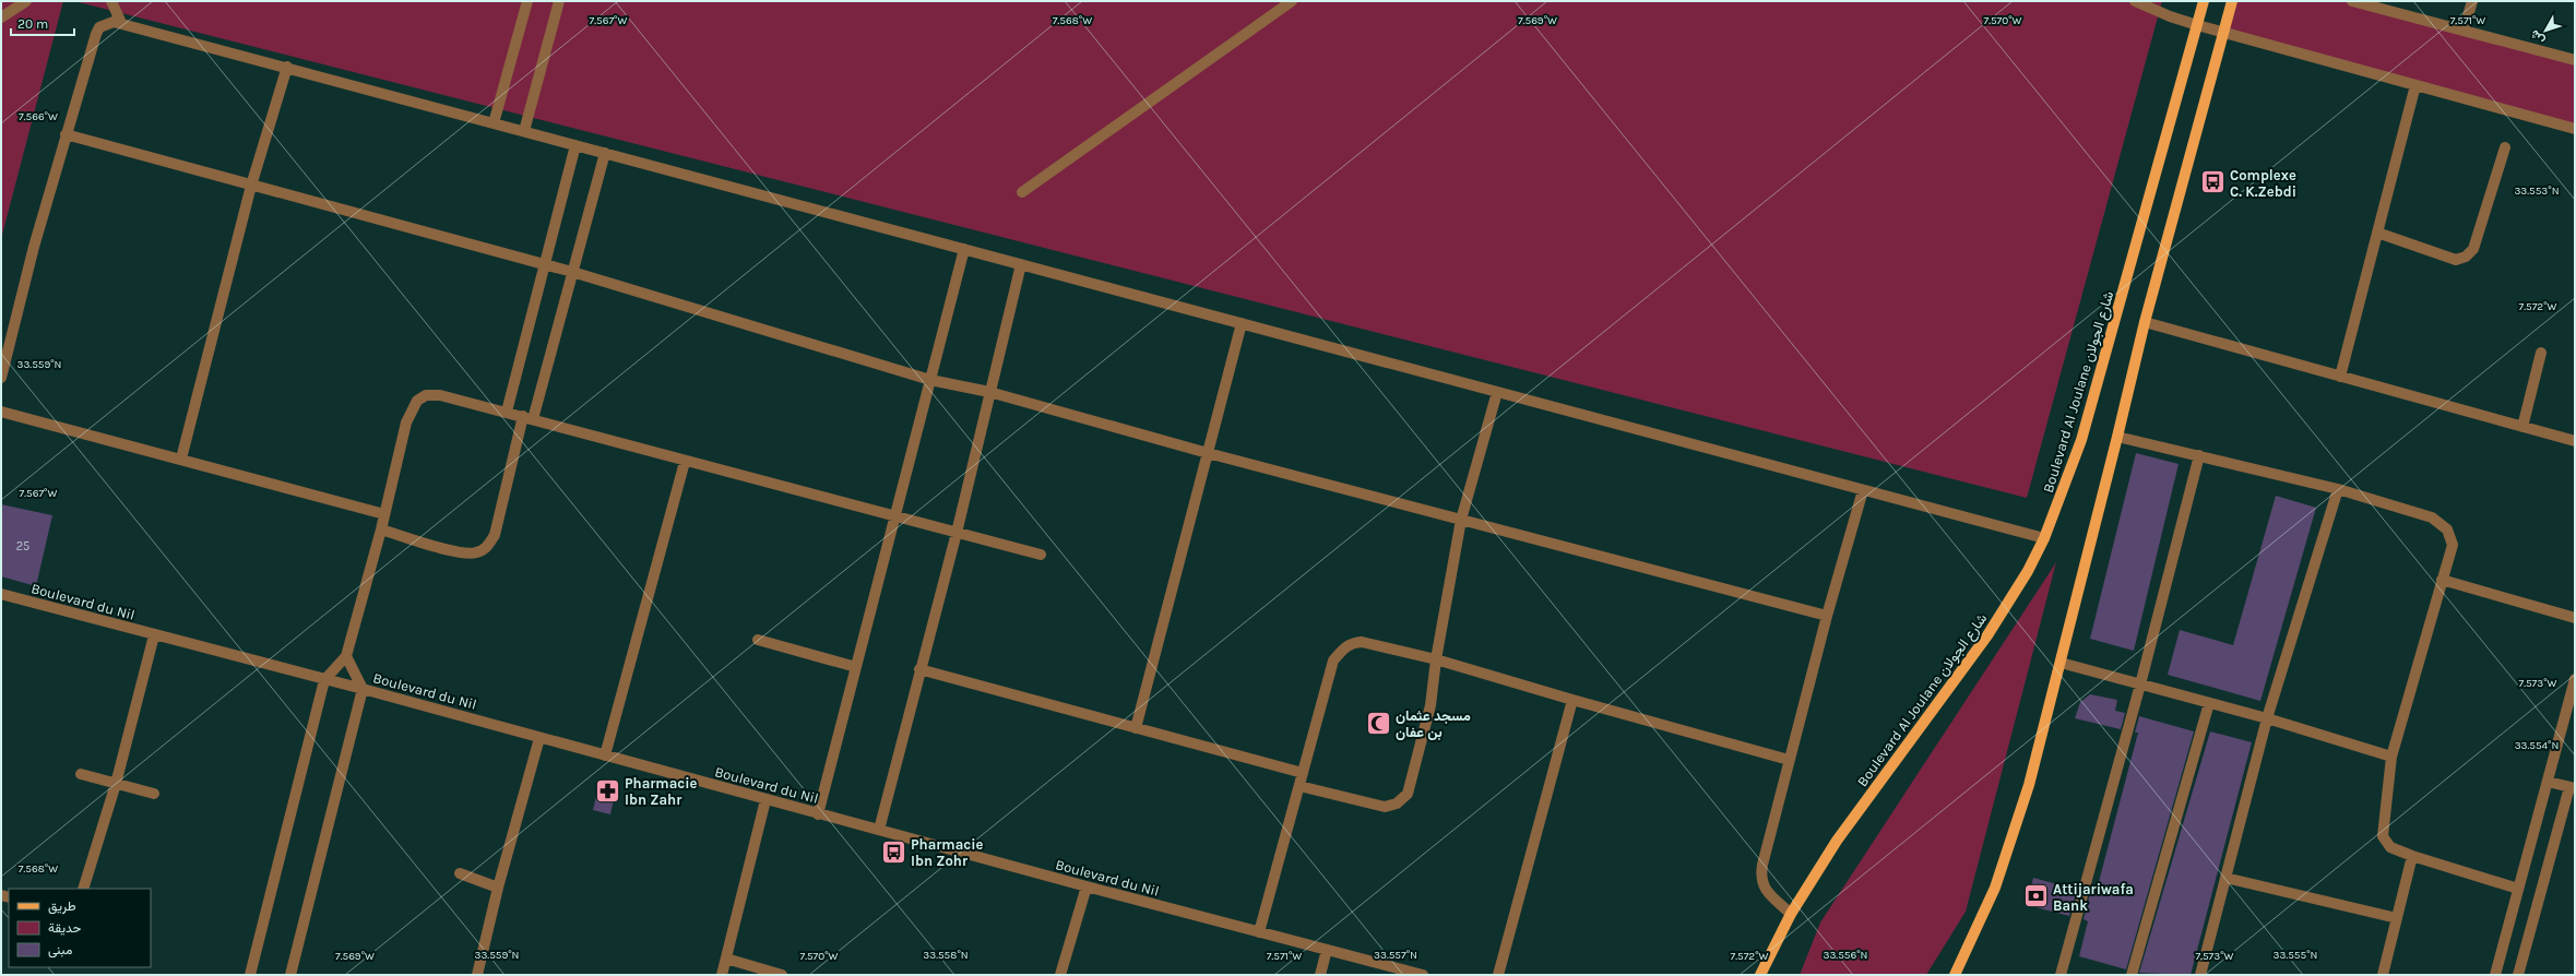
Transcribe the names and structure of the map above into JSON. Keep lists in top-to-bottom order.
{
  "streets": {
    "main road": ["Boulevard Al Joulane شارع الجولان"],
    "street": ["Boulevard du Nil"]
  },
  "places": {
    "bus stop": ["Complexe C. K.Zebdi", "Pharmacie Ibn Zohr"],
    "mosque": ["مسجد عثمان بن عفان"],
    "pharmacy": ["Pharmacie Ibn Zahr"],
    "bank": ["Attijariwafa Bank"]
  },
  "house_numbers": ["25"],
  "legend": ["طريق", "حديقة", "مبنى"],
  "scale_bar": "20 m",
  "north": "bottom left",
  "coordinates": [
    "7.567°W",
    "7.568°W",
    "7.569°W",
    "7.570°W",
    "7.571°W",
    "7.566°W",
    "33.553°N",
    "7.572°W",
    "33.559°N",
    "7.573°W",
    "33.554°N",
    "33.558°N",
    "33.557°N",
    "33.556°N",
    "33.555°N"
  ]
}
